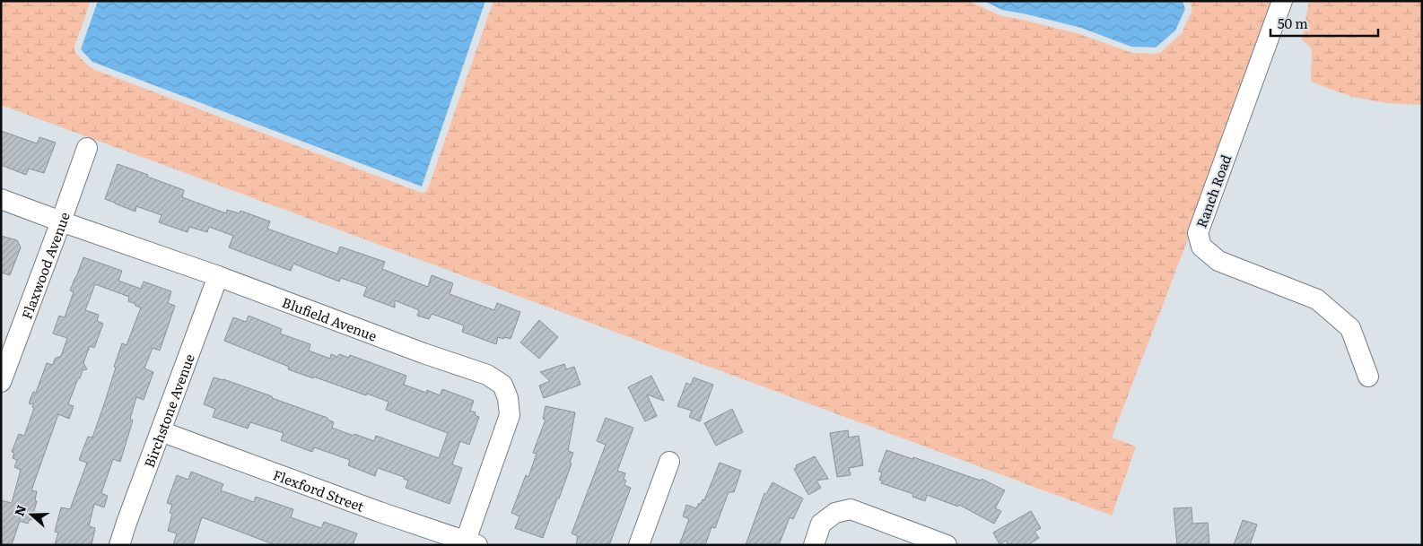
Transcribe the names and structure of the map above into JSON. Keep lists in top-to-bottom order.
{
  "streets": {
    "street": [
      "Ranch Road",
      "Flaxwood Avenue",
      "Blufield Avenue",
      "Birchstone Avenue",
      "Flexford Street"
    ]
  },
  "crossings": [
    ["Flaxwood Avenue", "Blufield Avenue"],
    ["Blufield Avenue", "Birchstone Avenue"],
    ["Blufield Avenue", "Flexford Street"],
    ["Birchstone Avenue", "Flexford Street"]
  ],
  "scale_bar": "50 m",
  "north": "left"
}
